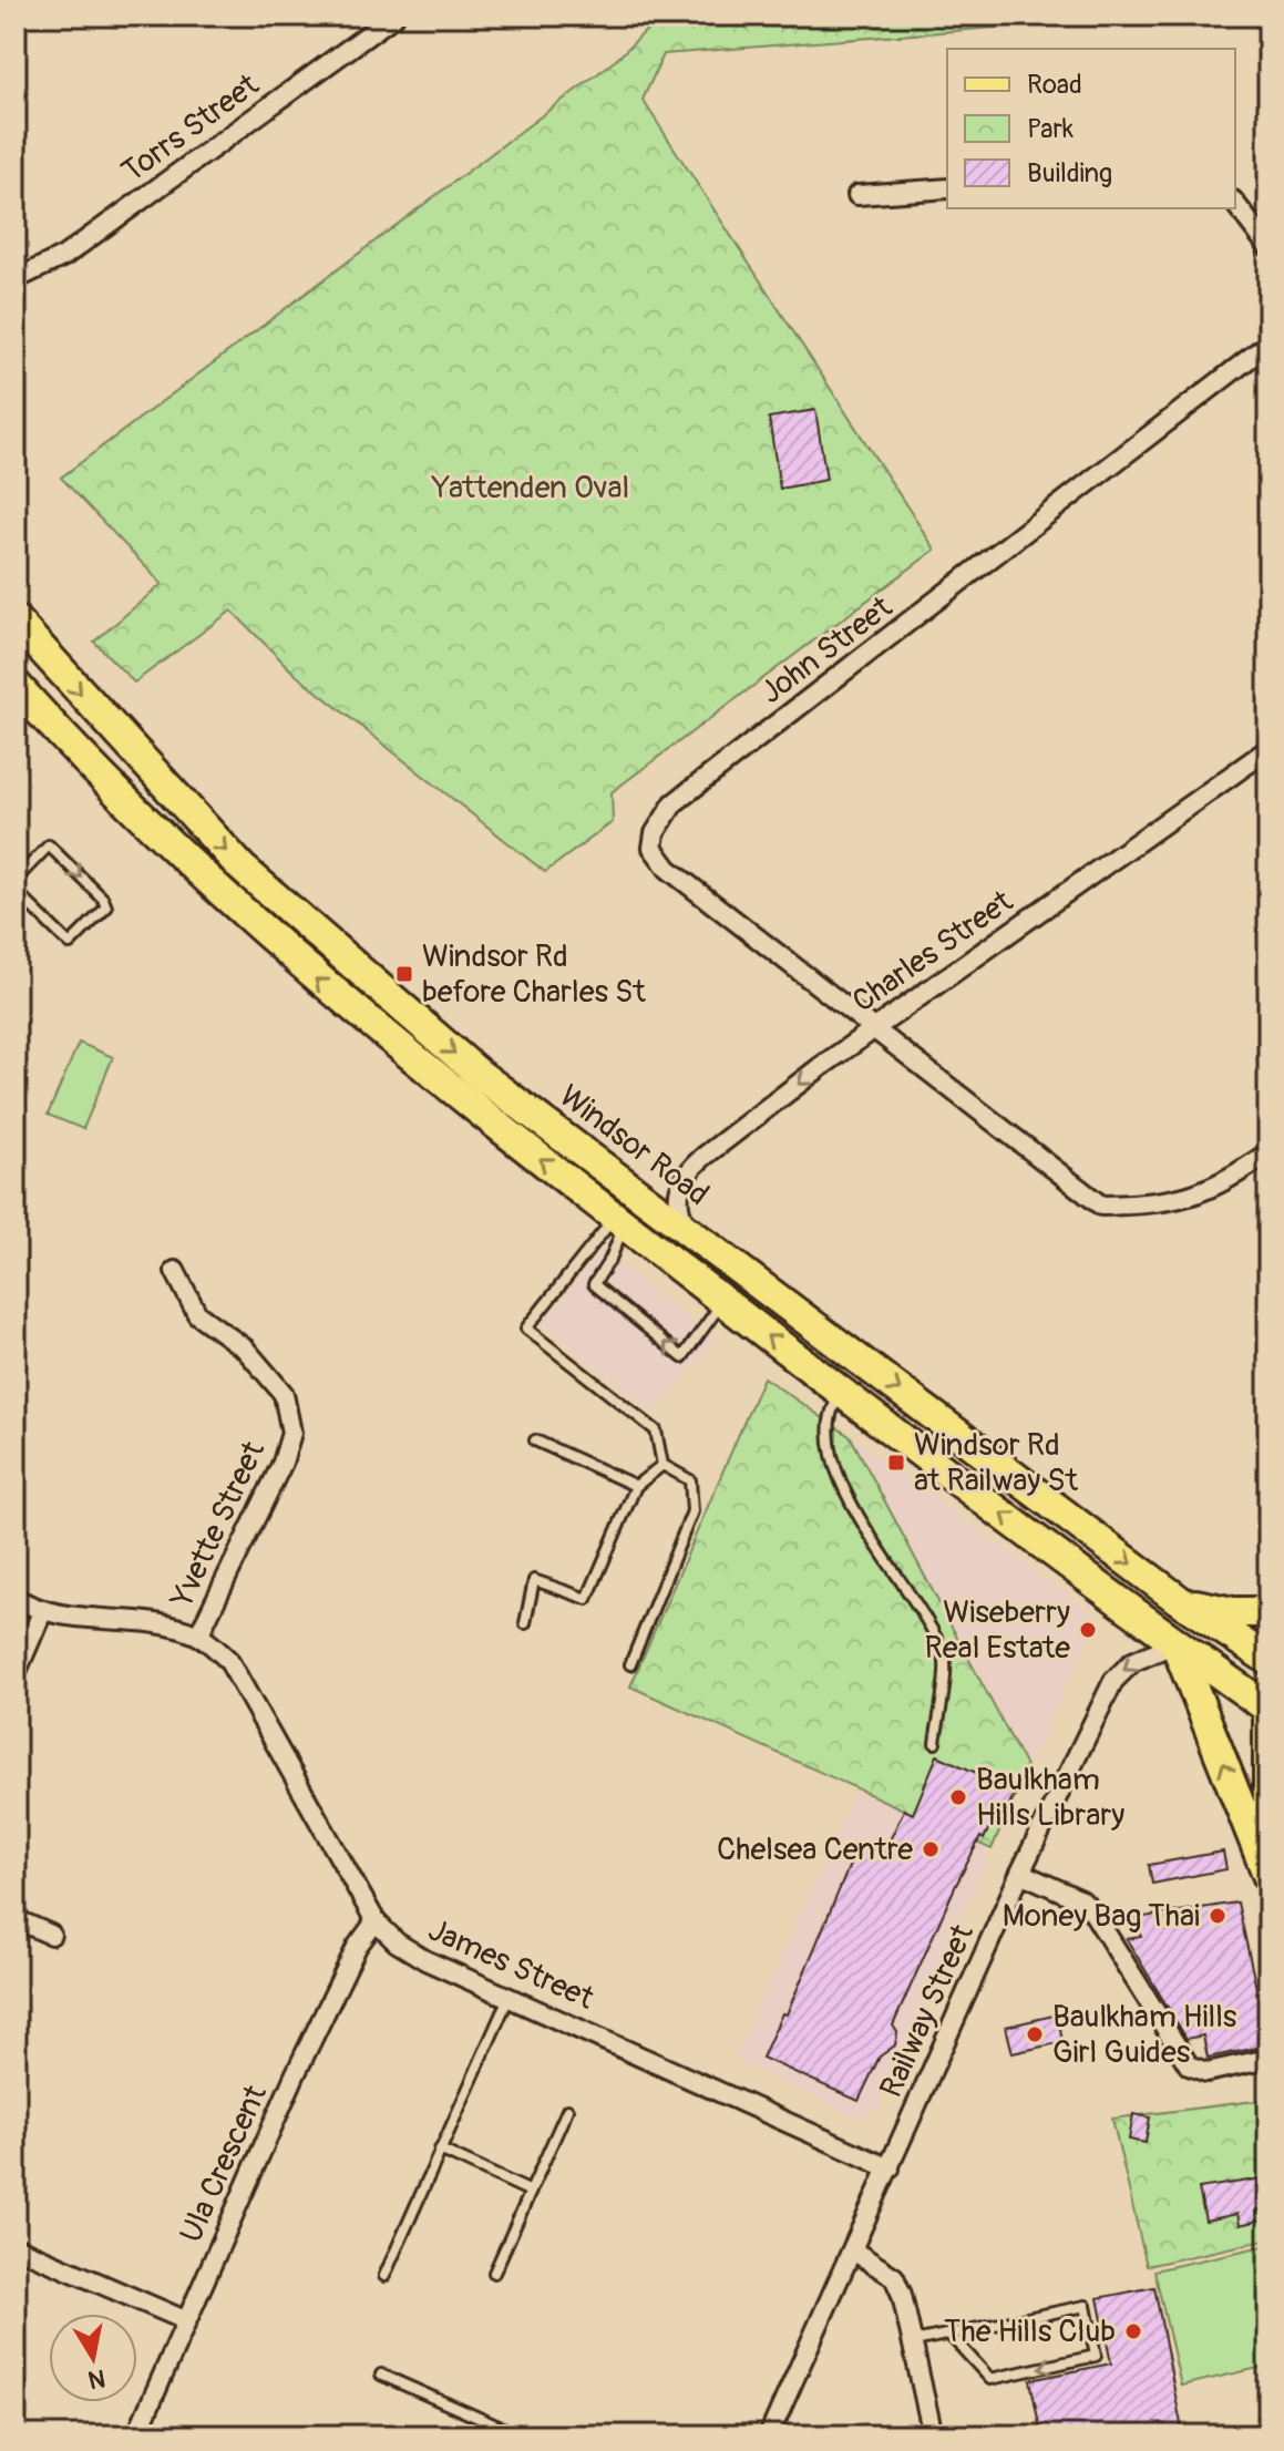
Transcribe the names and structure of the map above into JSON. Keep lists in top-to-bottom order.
{
  "streets": {
    "main road": ["Windsor Road"],
    "street": [
      "Torrs Street",
      "John Street",
      "Charles Street",
      "Yvette Street",
      "James Street",
      "Railway Street",
      "Ula Crescent"
    ]
  },
  "crossings": [
    ["John Street", "Charles Street"],
    ["Charles Street", "Windsor Road"],
    ["Yvette Street", "James Street"],
    ["James Street", "Railway Street"],
    ["James Street", "Ula Crescent"]
  ],
  "one_way": ["Charles Street"],
  "parks": ["Yattenden Oval"],
  "places": {
    "transit": ["Windsor Rd before Charles St", "Windsor Rd at Railway St"],
    "other": [
      "Wiseberry Real Estate",
      "Baulkham Hills Library",
      "Chelsea Centre",
      "Money Bag Thai",
      "Baulkham Hills Girl Guides",
      "The Hills Club"
    ]
  },
  "legend": ["Road", "Park", "Building"],
  "north": "bottom"
}
